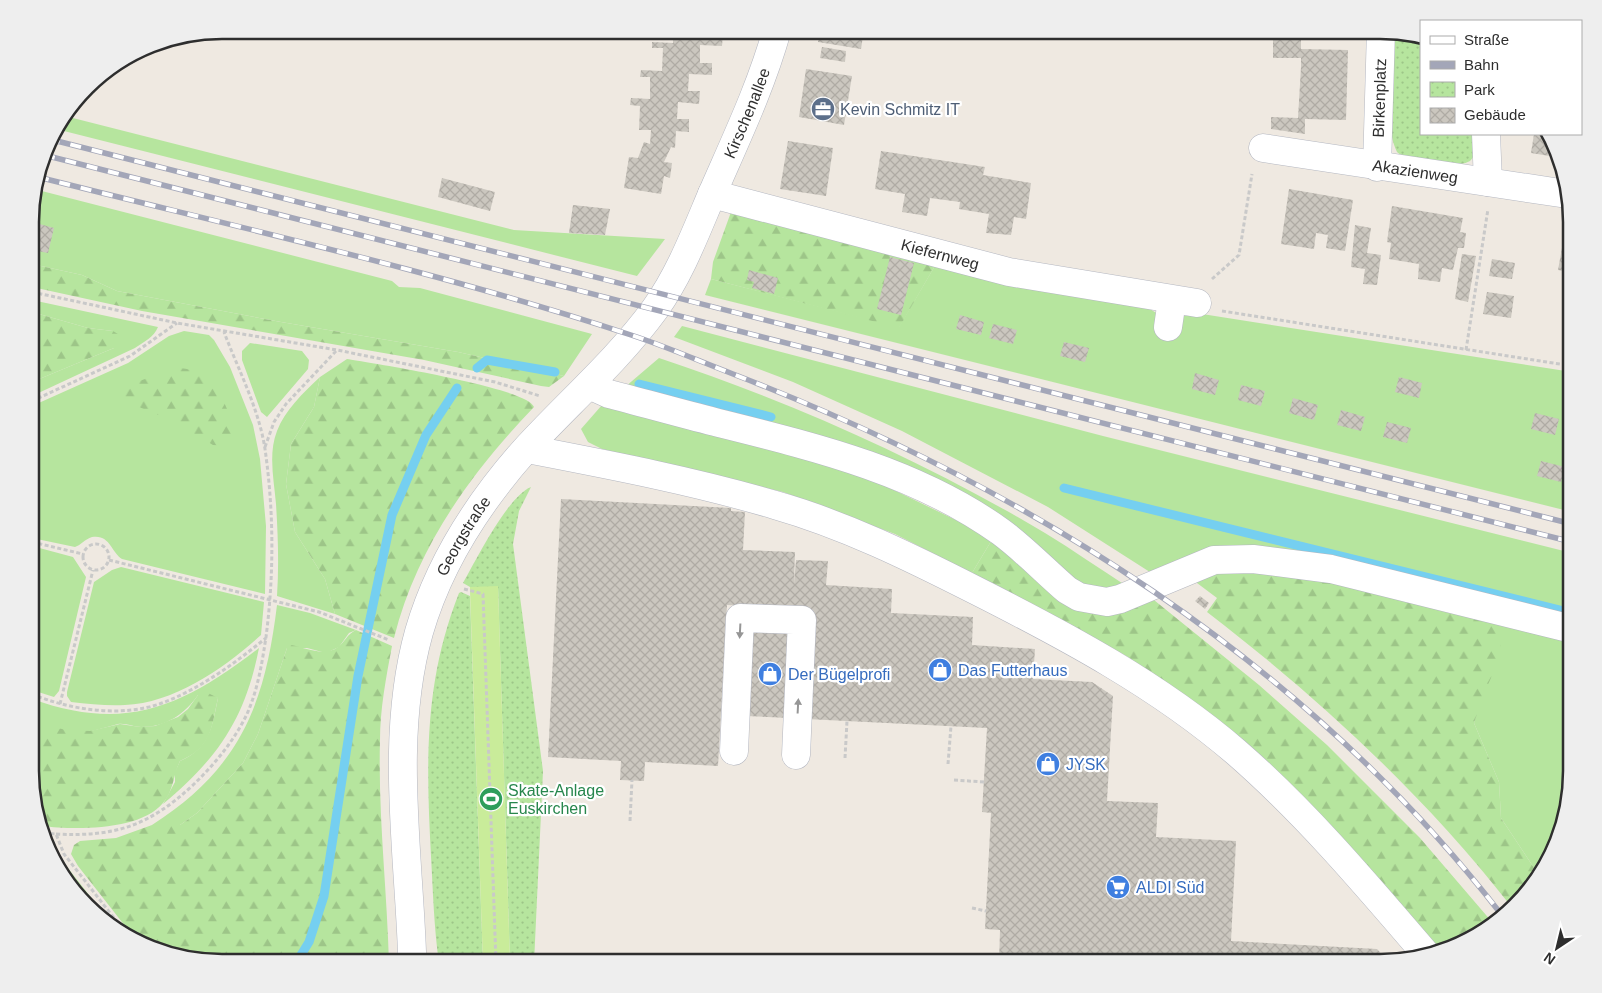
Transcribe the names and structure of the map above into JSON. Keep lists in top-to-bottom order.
{
  "streets": {
    "street": [
      "Birkenplatz",
      "Kirschenallee",
      "Akazienweg",
      "Kiefernweg",
      "Georgstraße"
    ]
  },
  "crossings": [
    ["Birkenplatz", "Akazienweg"],
    ["Kirschenallee", "Kiefernweg"],
    ["Kirschenallee", "Georgstraße"],
    ["Kiefernweg", "Georgstraße"]
  ],
  "places": {
    "office": ["Kevin Schmitz IT"],
    "shop": ["Das Futterhaus", "Der Bügelprofi", "JYSK"],
    "sports": ["Skate-Anlage Euskirchen"],
    "supermarket": ["ALDI Süd"]
  },
  "legend": [
    "Straße",
    "Bahn",
    "Park",
    "Gebäude"
  ],
  "north": "bottom left"
}
